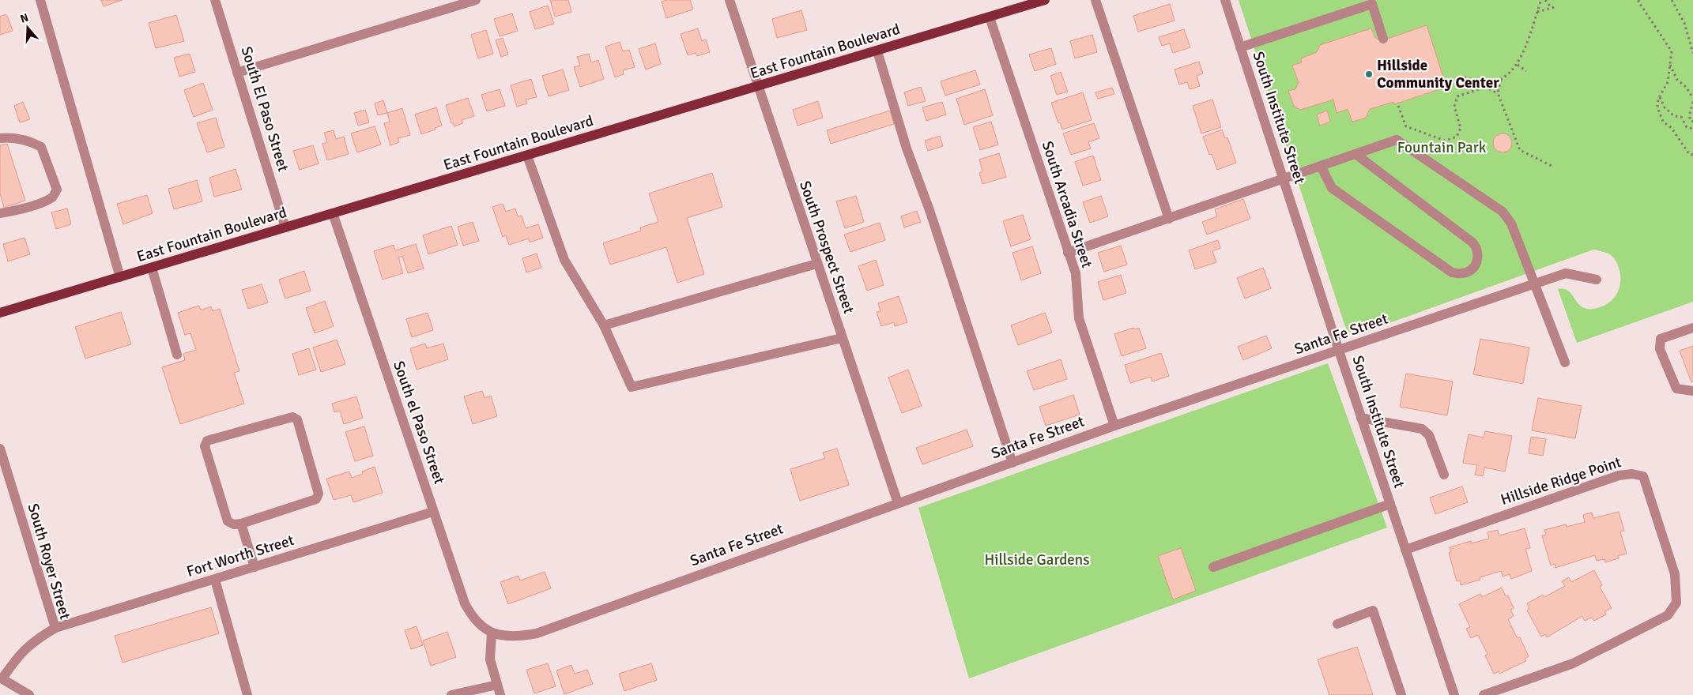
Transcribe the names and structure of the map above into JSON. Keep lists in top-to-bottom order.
{
  "streets": {
    "main road": ["East Fountain Boulevard"],
    "street": [
      "South El Paso Street",
      "South Institute Street",
      "South Arcadia Street",
      "South Prospect Street",
      "Santa Fe Street",
      "South el Paso Street",
      "Hillside Ridge Point",
      "Fort Worth Street",
      "South Royer Street"
    ]
  },
  "crossings": [
    ["East Fountain Boulevard", "South El Paso Street"],
    ["East Fountain Boulevard", "South Arcadia Street"],
    ["East Fountain Boulevard", "South Prospect Street"],
    ["East Fountain Boulevard", "South el Paso Street"],
    ["South Institute Street", "Santa Fe Street"],
    ["South Institute Street", "Hillside Ridge Point"],
    ["South Arcadia Street", "Santa Fe Street"],
    ["South Prospect Street", "Santa Fe Street"],
    ["Santa Fe Street", "South el Paso Street"],
    ["South el Paso Street", "Fort Worth Street"],
    ["Fort Worth Street", "South Royer Street"]
  ],
  "parks": ["Fountain Park", "Hillside Gardens"],
  "places": ["Hillside Community Center"],
  "north": "top"
}
